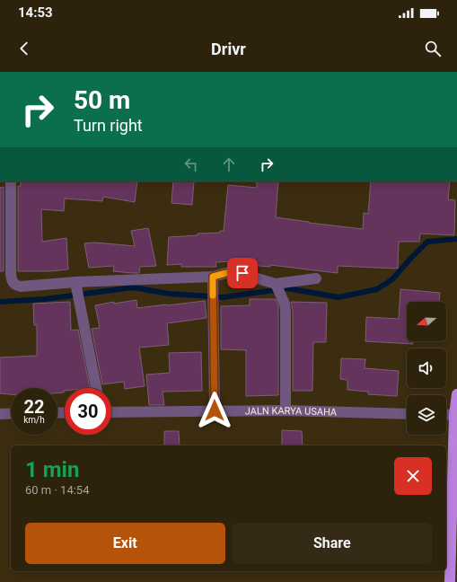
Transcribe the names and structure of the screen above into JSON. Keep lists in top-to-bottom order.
{
  "streets": {
    "street": ["JALN KARYA USAHA"]
  },
  "north": "left",
  "page": {
    "status": "14:53",
    "header": "Drivr",
    "turn": ["50 m", "Turn right"],
    "speed": "22 km/h",
    "limit": "30",
    "heading": ["1 min", "60 m · 14:54"],
    "buttons": ["Exit", "Share"]
  }
}
